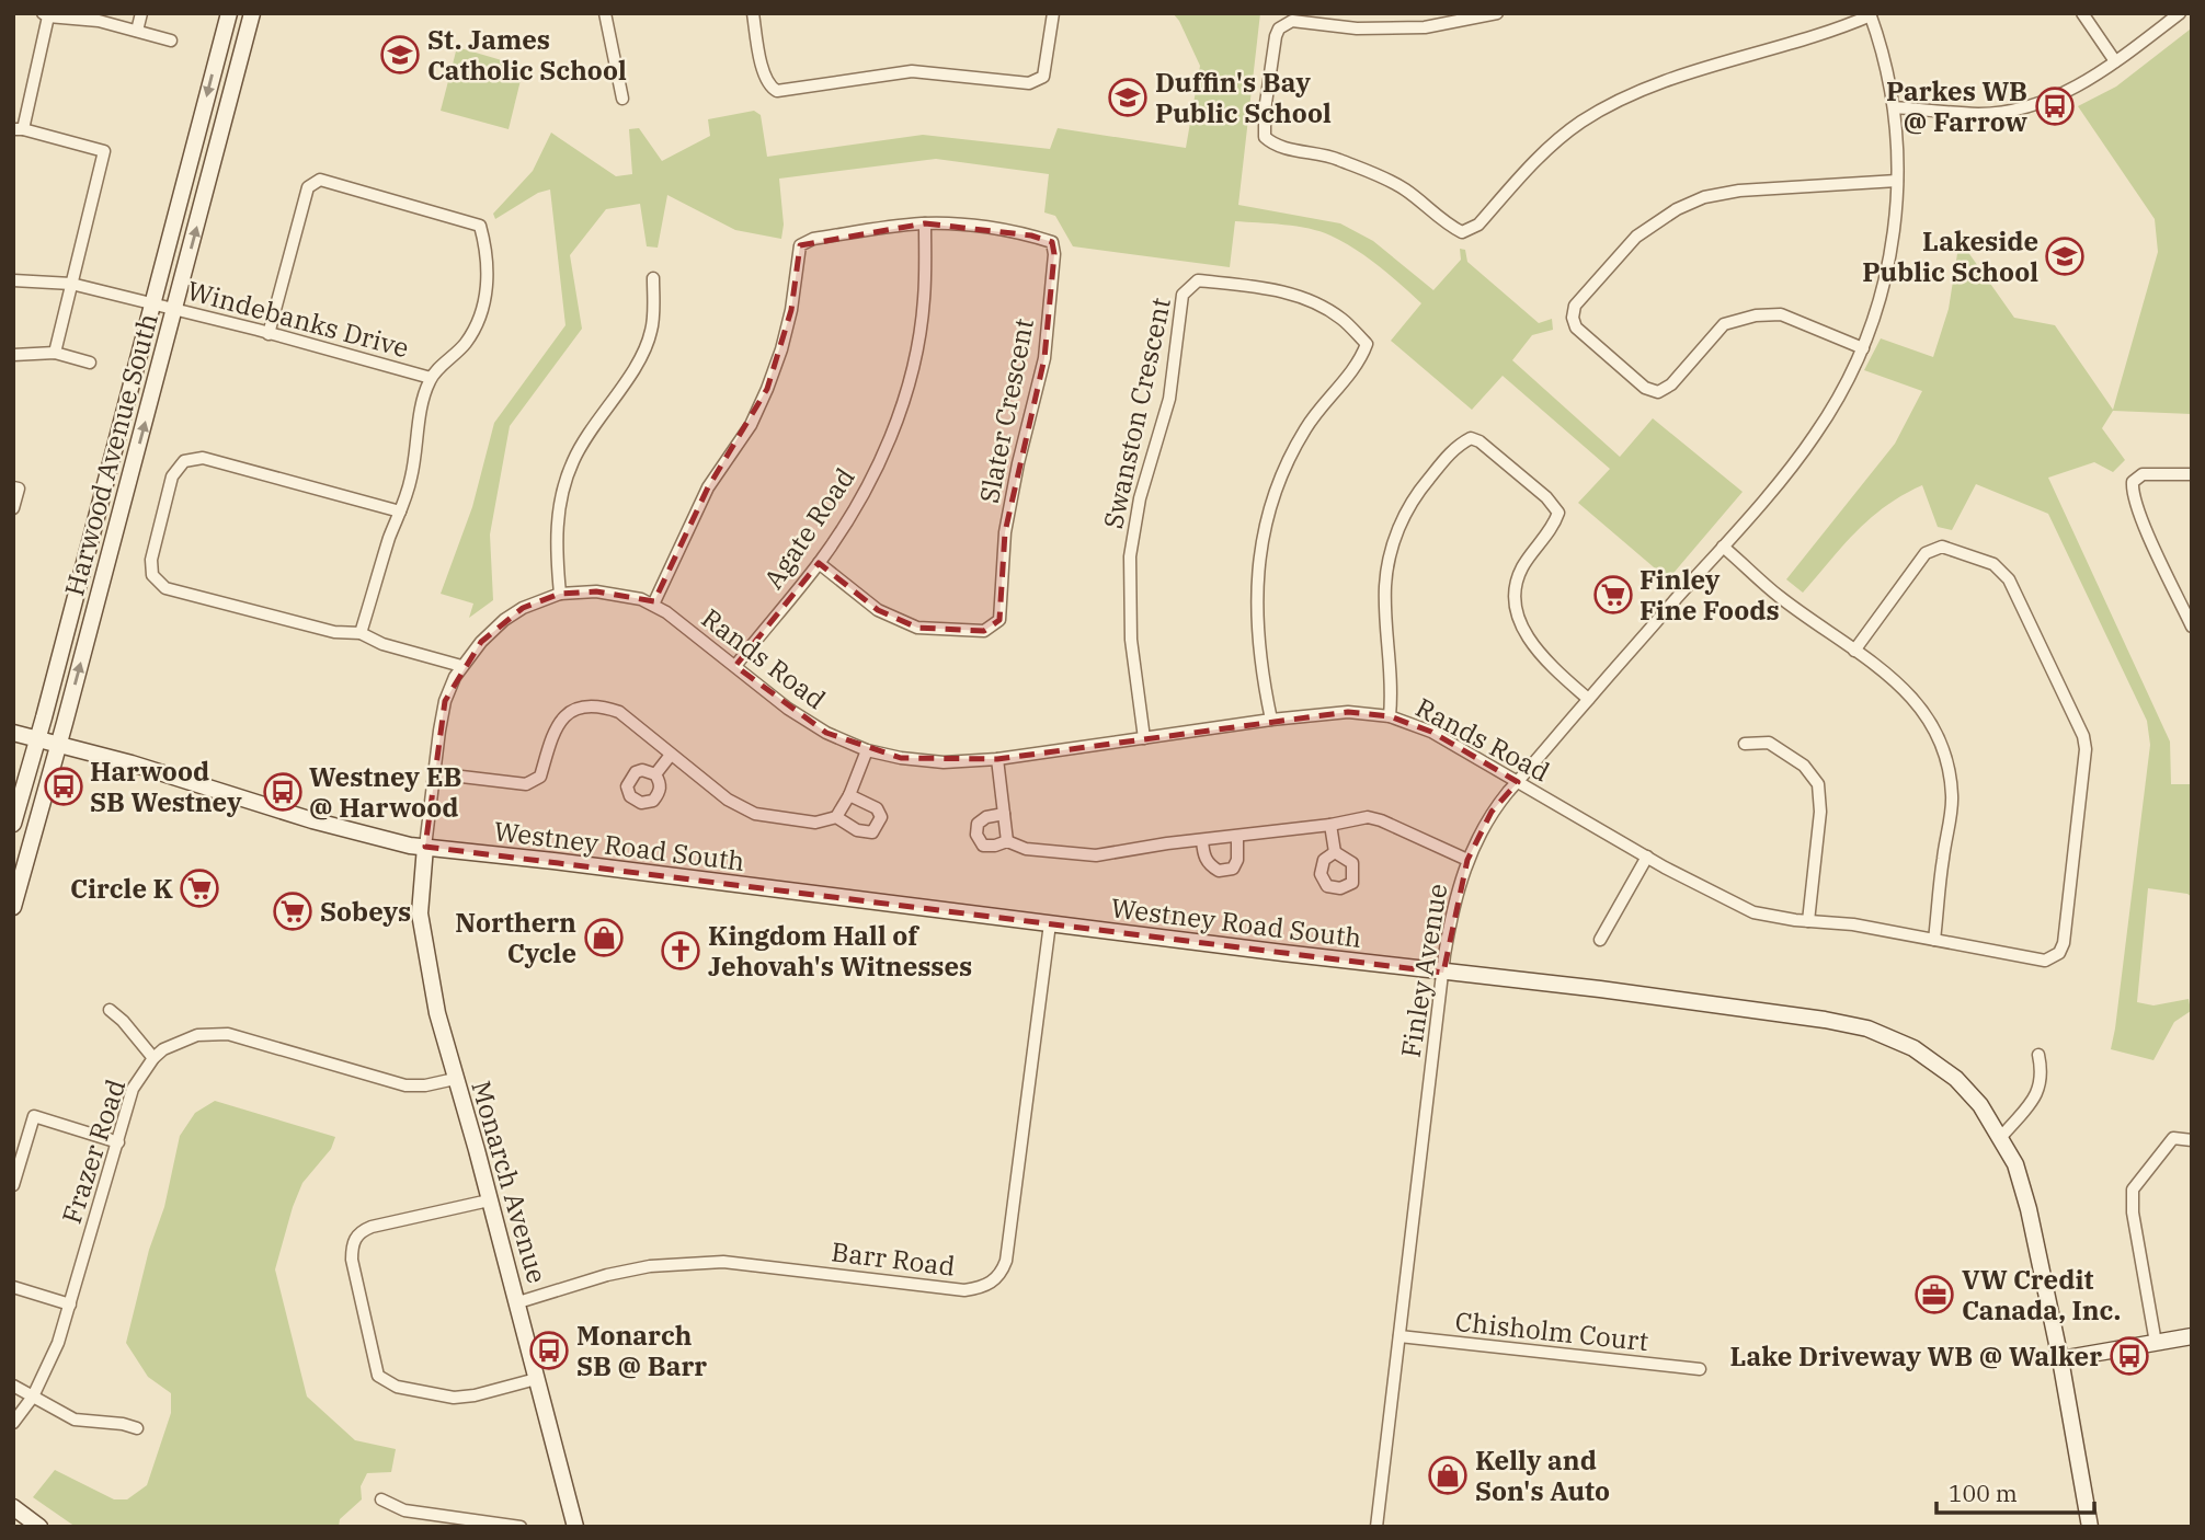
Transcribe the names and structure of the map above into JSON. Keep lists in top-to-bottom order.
{
  "streets": {
    "main road": ["Harwood Avenue South", "Westney Road South", "Monarch Avenue"],
    "street": [
      "Windebanks Drive",
      "Slater Crescent",
      "Swanston Crescent",
      "Agate Road",
      "Rands Road",
      "Finley Avenue",
      "Frazer Road",
      "Barr Road",
      "Chisholm Court"
    ]
  },
  "crossings": [
    ["Windebanks Drive", "Harwood Avenue South"],
    ["Slater Crescent", "Agate Road"],
    ["Slater Crescent", "Rands Road"],
    ["Swanston Crescent", "Rands Road"],
    ["Harwood Avenue South", "Westney Road South"],
    ["Agate Road", "Rands Road"],
    ["Rands Road", "Westney Road South"],
    ["Rands Road", "Finley Avenue"],
    ["Rands Road", "Monarch Avenue"],
    ["Westney Road South", "Finley Avenue"],
    ["Westney Road South", "Monarch Avenue"],
    ["Westney Road South", "Barr Road"],
    ["Finley Avenue", "Chisholm Court"],
    ["Frazer Road", "Monarch Avenue"],
    ["Monarch Avenue", "Barr Road"]
  ],
  "places": {
    "school or university": ["St. James Catholic School", "Duffin's Bay Public School", "Lakeside Public School"],
    "bus stop": [
      "Parkes WB @ Farrow",
      "Harwood SB Westney",
      "Westney EB @ Harwood",
      "Monarch SB @ Barr",
      "Lake Driveway WB @ Walker"
    ],
    "supermarket": ["Finley Fine Foods", "Circle K", "Sobeys"],
    "shop": ["Northern Cycle", "Kelly and Son's Auto"],
    "church": ["Kingdom Hall of Jehovah's Witnesses"],
    "office": ["VW Credit Canada, Inc."]
  },
  "scale_bar": "100 m"
}
